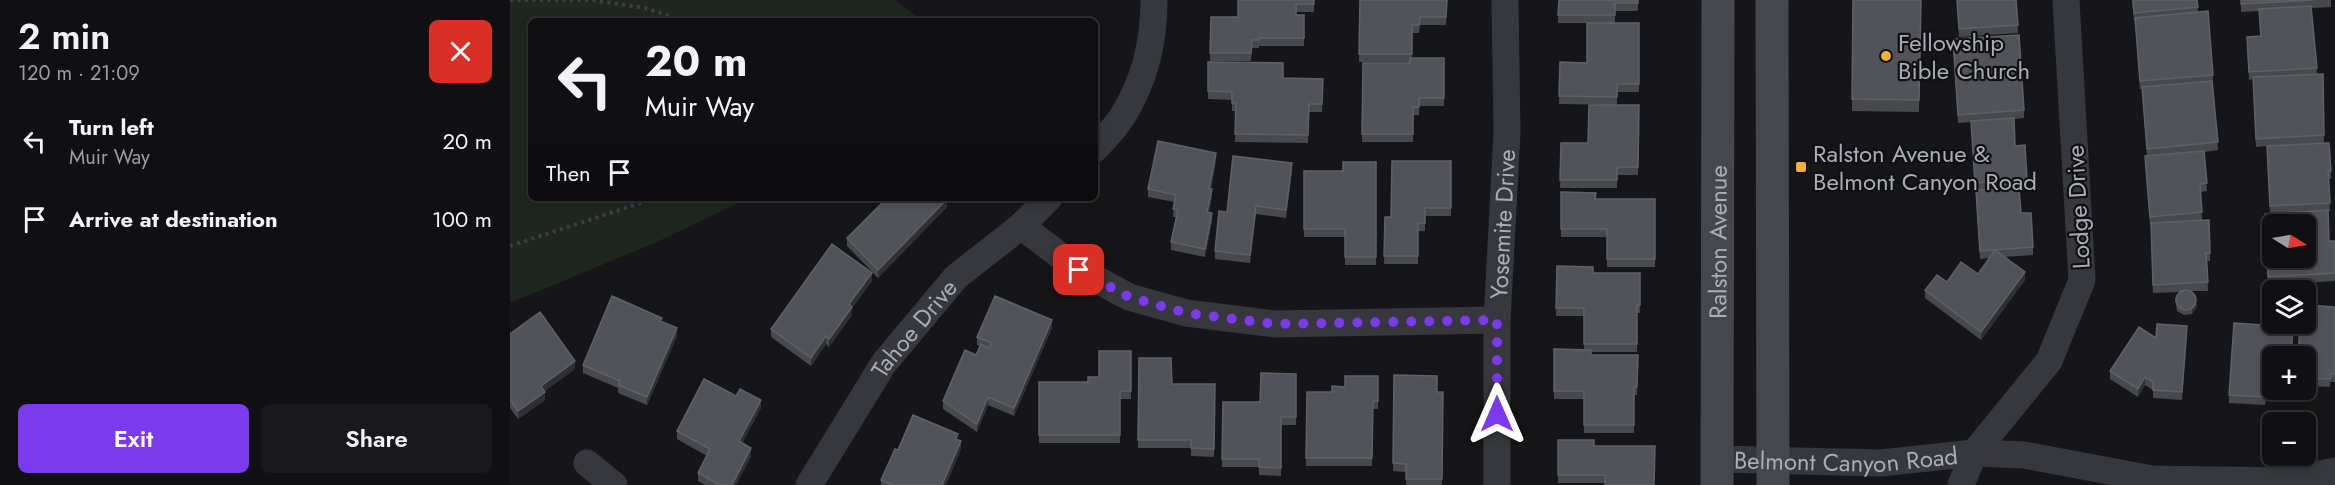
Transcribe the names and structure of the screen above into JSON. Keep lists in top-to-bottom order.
{
  "streets": {
    "main road": ["Ralston Avenue"],
    "street": [
      "Lodge Drive",
      "Yosemite Drive",
      "Tahoe Drive",
      "Belmont Canyon Road"
    ]
  },
  "crossings": [
    ["Lodge Drive", "Belmont Canyon Road"],
    ["Ralston Avenue", "Belmont Canyon Road"]
  ],
  "places": {
    "other": ["Fellowship Bible Church"],
    "transit": ["Ralston Avenue & Belmont Canyon Road"]
  },
  "north": "right",
  "page": {
    "heading": ["2 min", "120 m · 21:09"],
    "turn": ["20 m", "Muir Way"],
    "list": [
      {
        "name": "Turn left",
        "note": "Muir Way",
        "value": "20 m"
      },
      {
        "name": "Arrive at destination",
        "value": "100 m"
      }
    ],
    "then": "Then",
    "map_buttons": ["+", "−"],
    "buttons": ["Exit", "Share"]
  }
}
